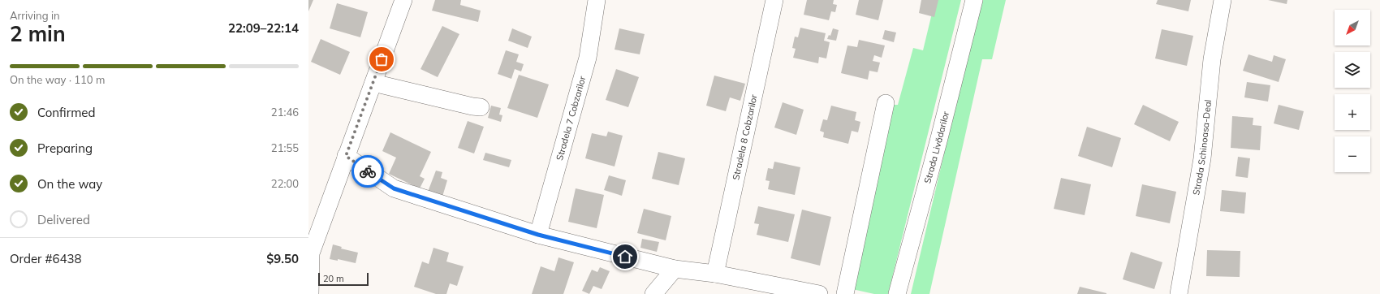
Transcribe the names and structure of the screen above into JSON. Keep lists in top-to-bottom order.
{
  "streets": {
    "street": [
      "Stradela 7 Cobzarilor",
      "Stradela 8 Cobzarilor",
      "Strada Livădarilor",
      "Strada Schinoasa-Deal"
    ]
  },
  "scale_bar": "20 m",
  "north": "bottom left",
  "page": {
    "heading": ["2 min", "Arriving in", "22:09–22:14"],
    "panel": ["Order #6438", "$9.50"],
    "map_buttons": ["+", "−"],
    "bar": "On the way · 110 m",
    "list": [
      ["Confirmed", "21:46"],
      ["Preparing", "21:55"],
      ["On the way", "22:00"],
      "Delivered"
    ],
    "scale": "20 m"
  }
}
